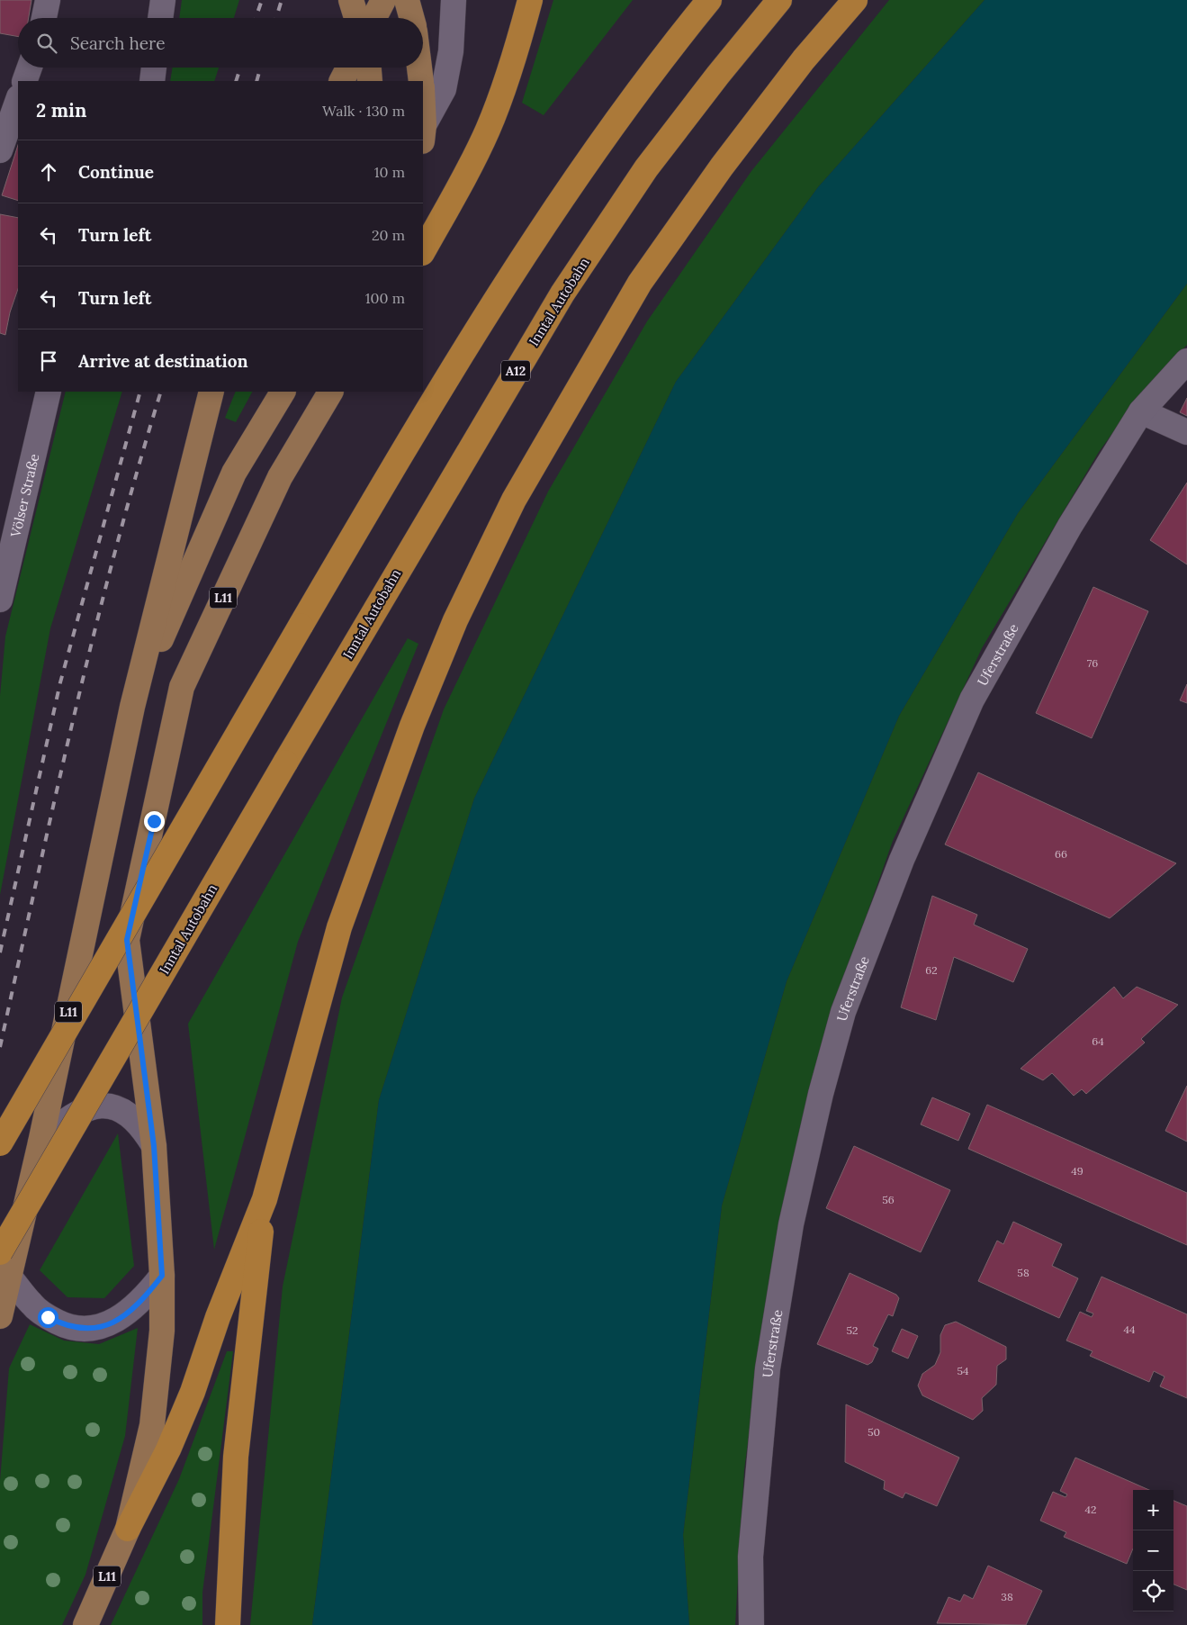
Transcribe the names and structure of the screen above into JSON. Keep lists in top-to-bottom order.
{
  "streets": {
    "highway": ["Inntal Autobahn", "A12"],
    "main road": ["L11"],
    "street": ["Völser Straße", "Uferstraße"]
  },
  "house_numbers": [
    "76",
    "66",
    "62",
    "64",
    "49",
    "56",
    "58",
    "44",
    "52",
    "54",
    "50",
    "42",
    "38"
  ],
  "page": {
    "search": "Search here",
    "heading": ["2 min", "Walk · 130 m"],
    "list": [
      ["Continue", "10 m"],
      ["Turn left", "20 m"],
      ["Turn left", "100 m"],
      "Arrive at destination"
    ],
    "map_buttons": ["+", "−"]
  }
}
